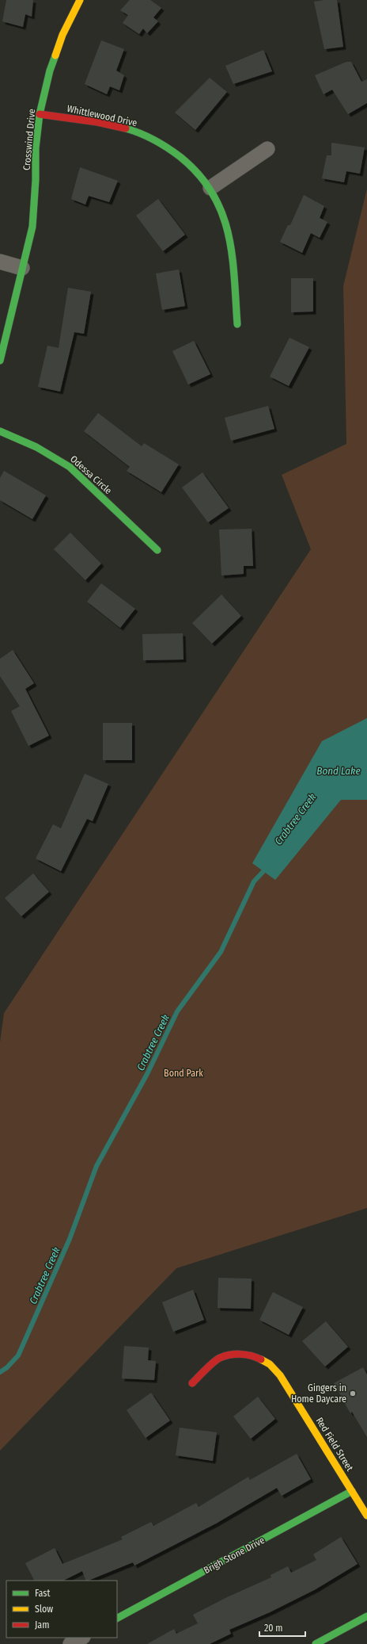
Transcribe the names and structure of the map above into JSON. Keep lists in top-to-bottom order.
{
  "streets": {
    "street": [
      "Whittlewood Drive",
      "Crosswind Drive",
      "Odessa Circle",
      "Red Field Street",
      "Brigh Stone Drive"
    ]
  },
  "crossings": [
    ["Whittlewood Drive", "Crosswind Drive"],
    ["Red Field Street", "Brigh Stone Drive"]
  ],
  "water": ["Bond Lake", "Crabtree Creek"],
  "parks": ["Bond Park"],
  "places": ["Gingers in Home Daycare"],
  "legend": ["Fast", "Slow", "Jam"],
  "scale_bar": "20 m"
}
